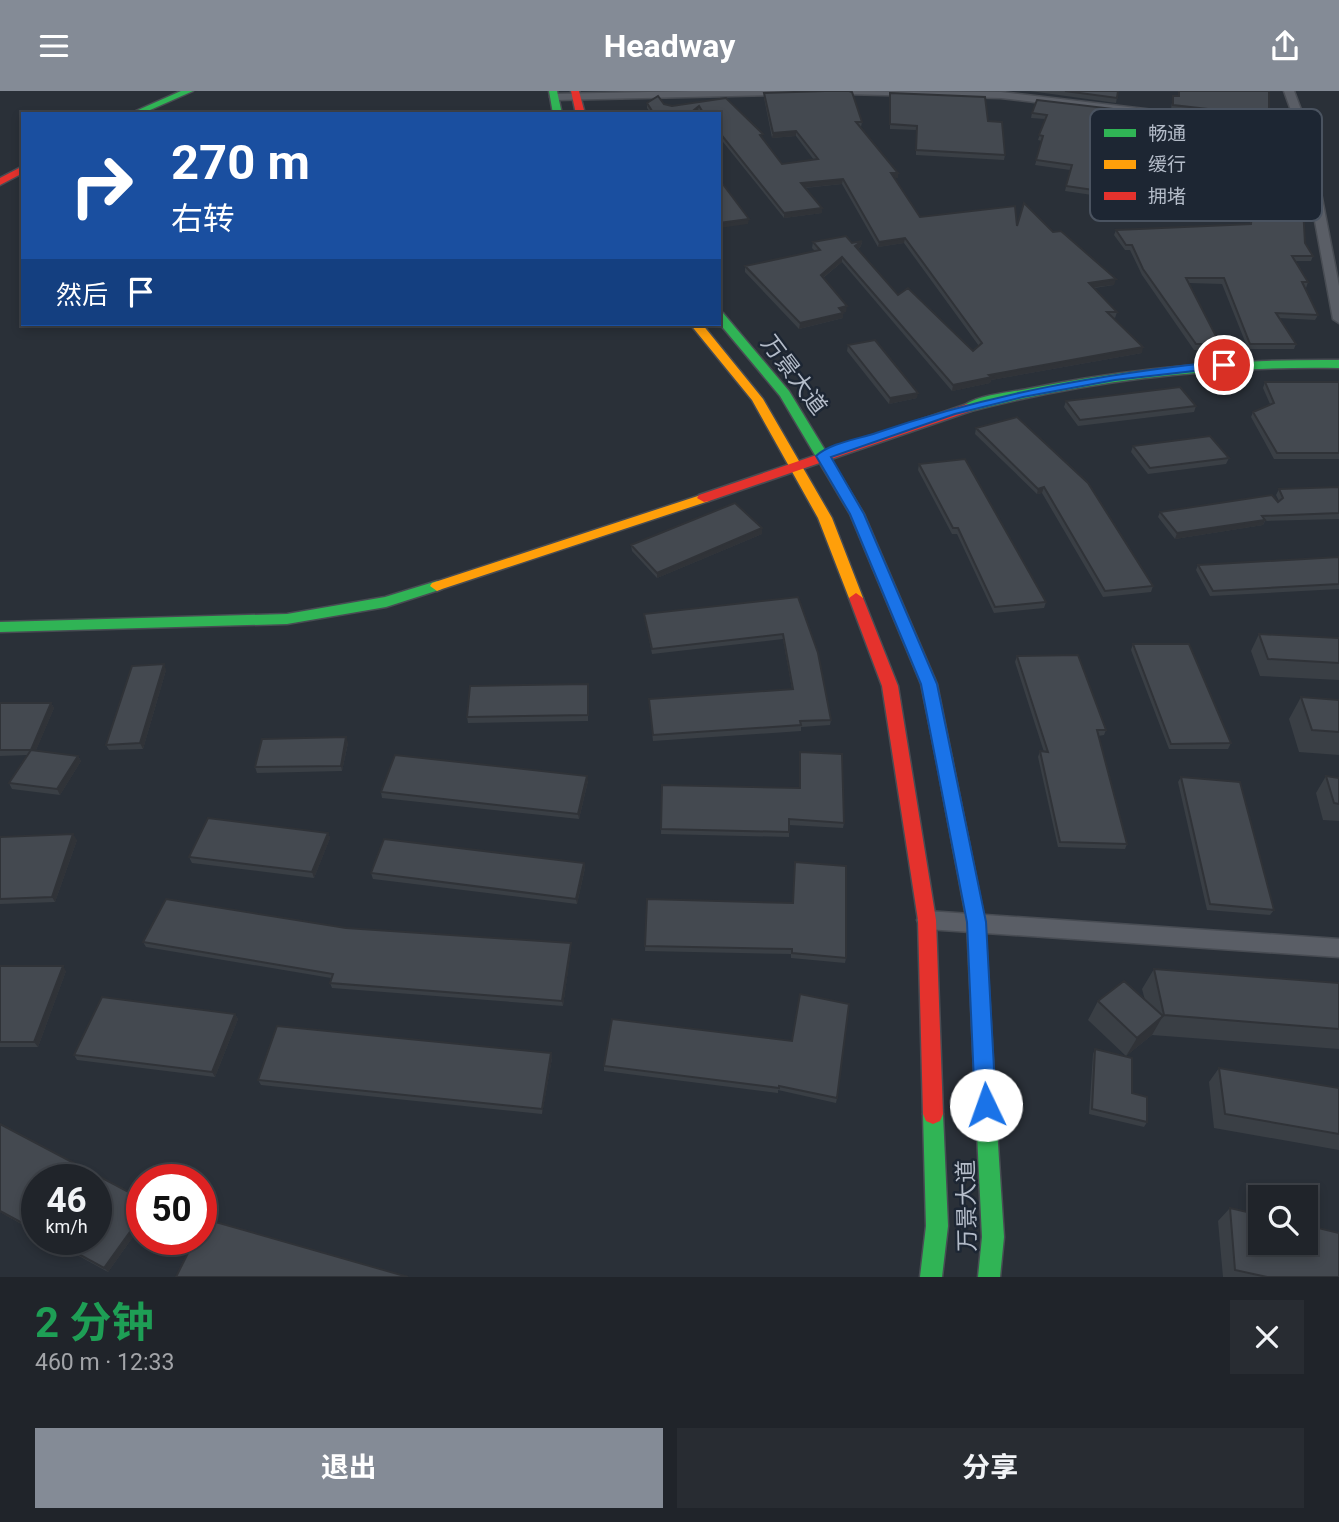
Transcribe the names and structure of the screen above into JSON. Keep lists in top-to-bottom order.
{
  "streets": {
    "main road": ["万景大道"]
  },
  "legend": ["畅通", "缓行", "拥堵"],
  "page": {
    "header": "Headway",
    "turn": ["270 m", "右转"],
    "then": "然后",
    "speed": "46 km/h",
    "limit": "50",
    "heading": ["2 分钟", "460 m · 12:33"],
    "buttons": ["退出", "分享"]
  }
}
